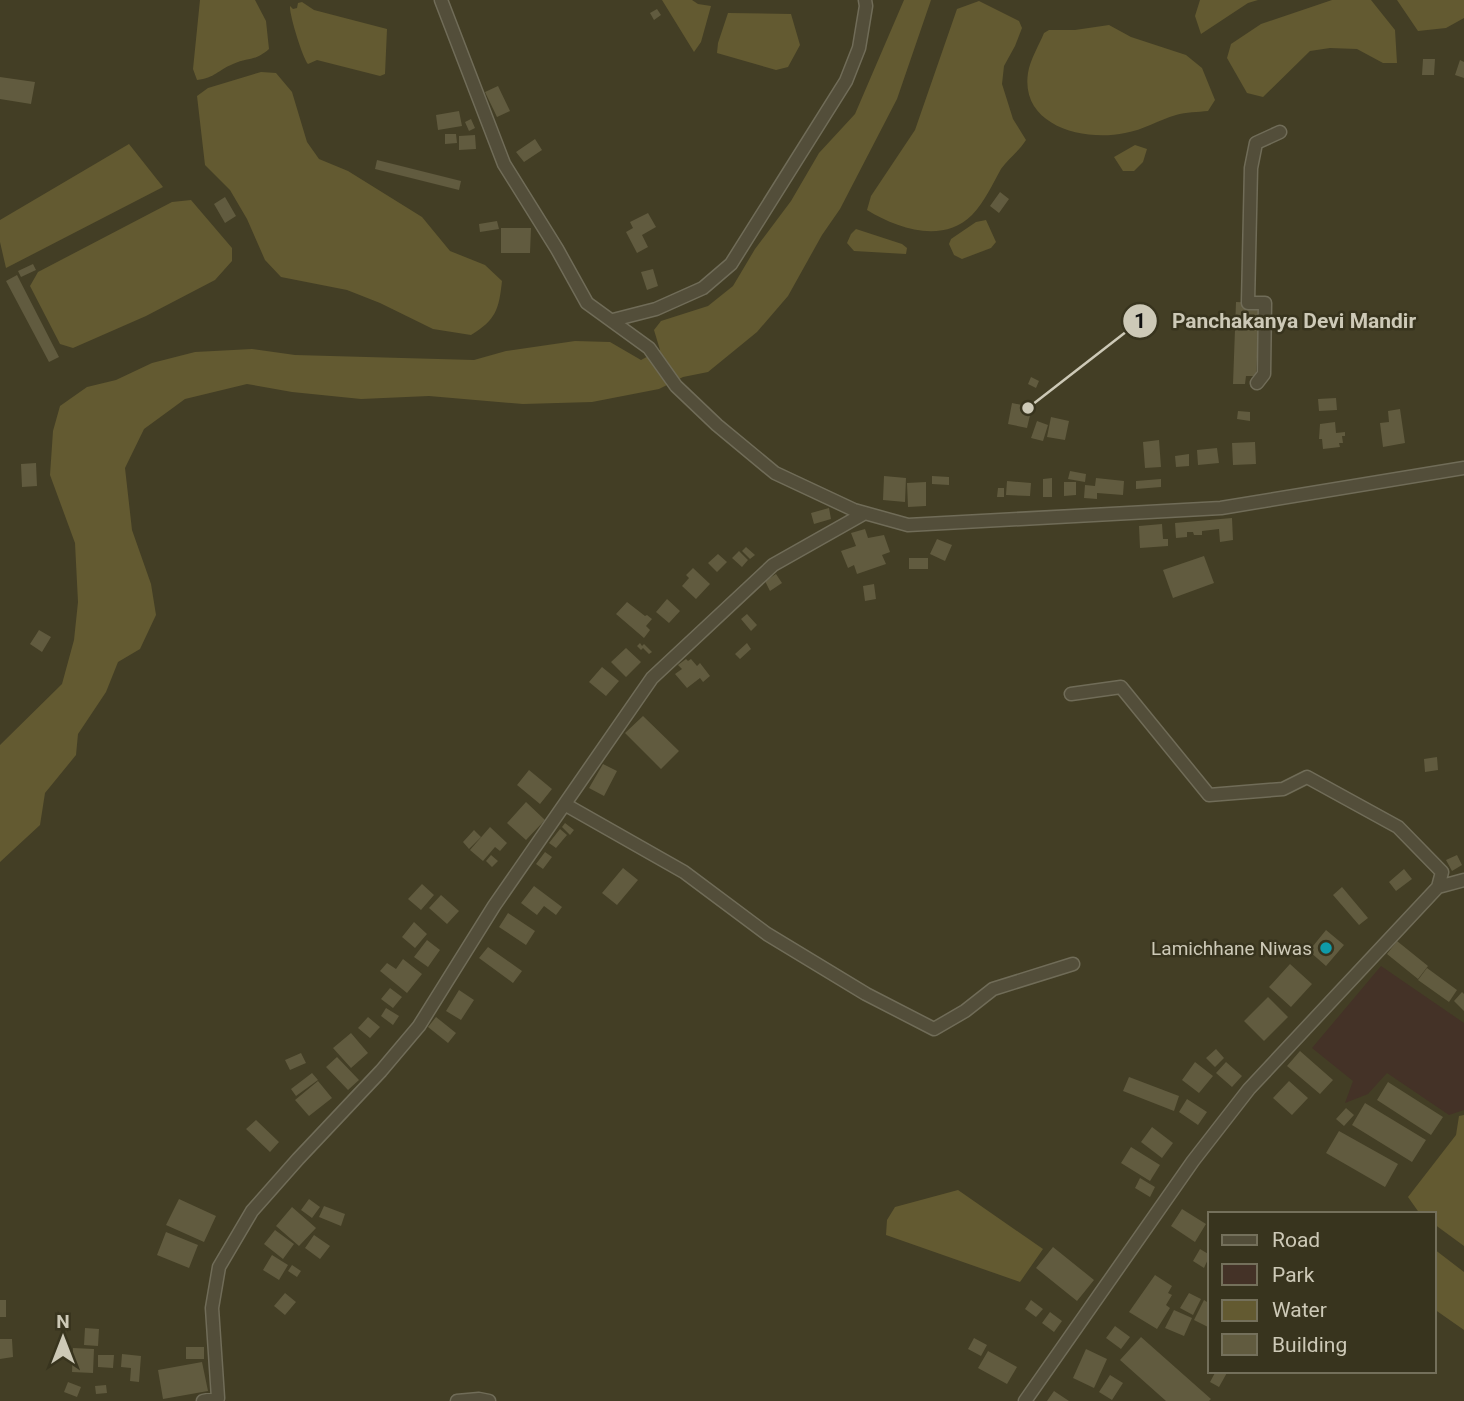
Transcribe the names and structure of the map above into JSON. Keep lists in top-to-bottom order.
{
  "places": ["Panchakanya Devi Mandir", "Lamichhane Niwas"],
  "legend": [
    "Road",
    "Park",
    "Water",
    "Building"
  ],
  "north": "top"
}
